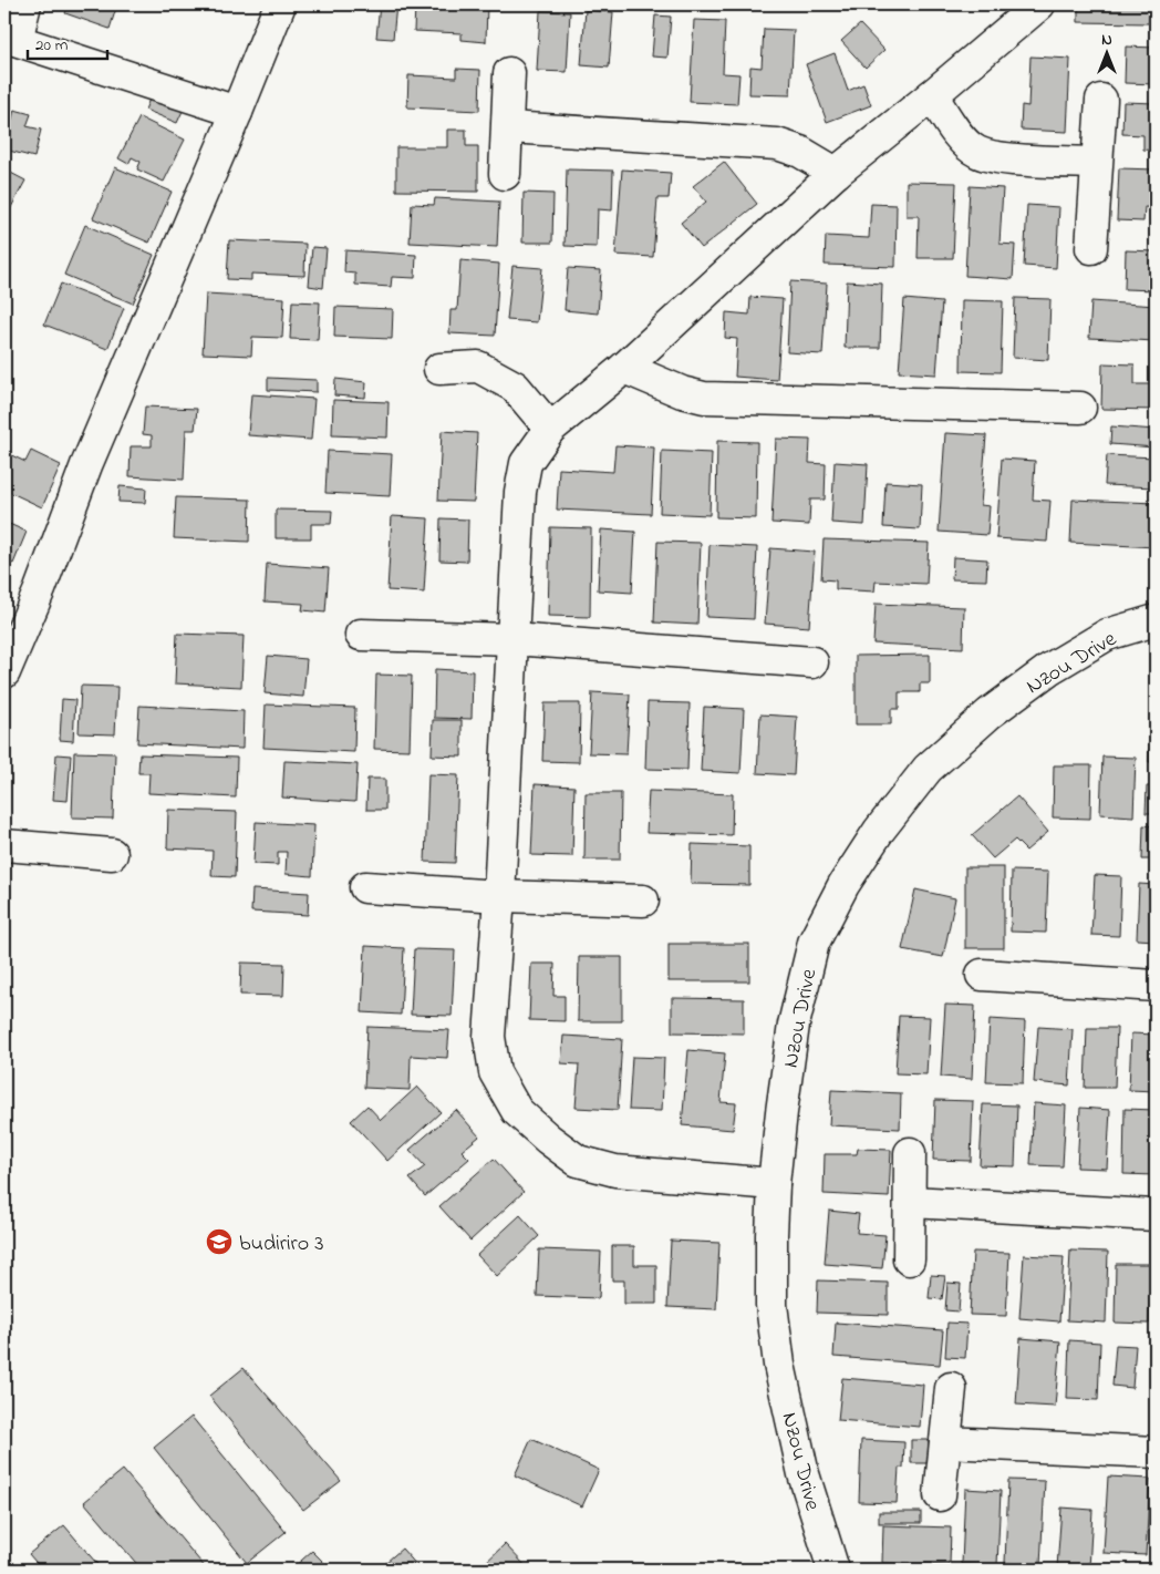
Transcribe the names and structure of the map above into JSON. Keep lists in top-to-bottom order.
{
  "streets": {
    "street": ["Nzou Drive"]
  },
  "places": {
    "school or university": ["budiriro 3"]
  },
  "scale_bar": "20 m",
  "north": "top"
}
